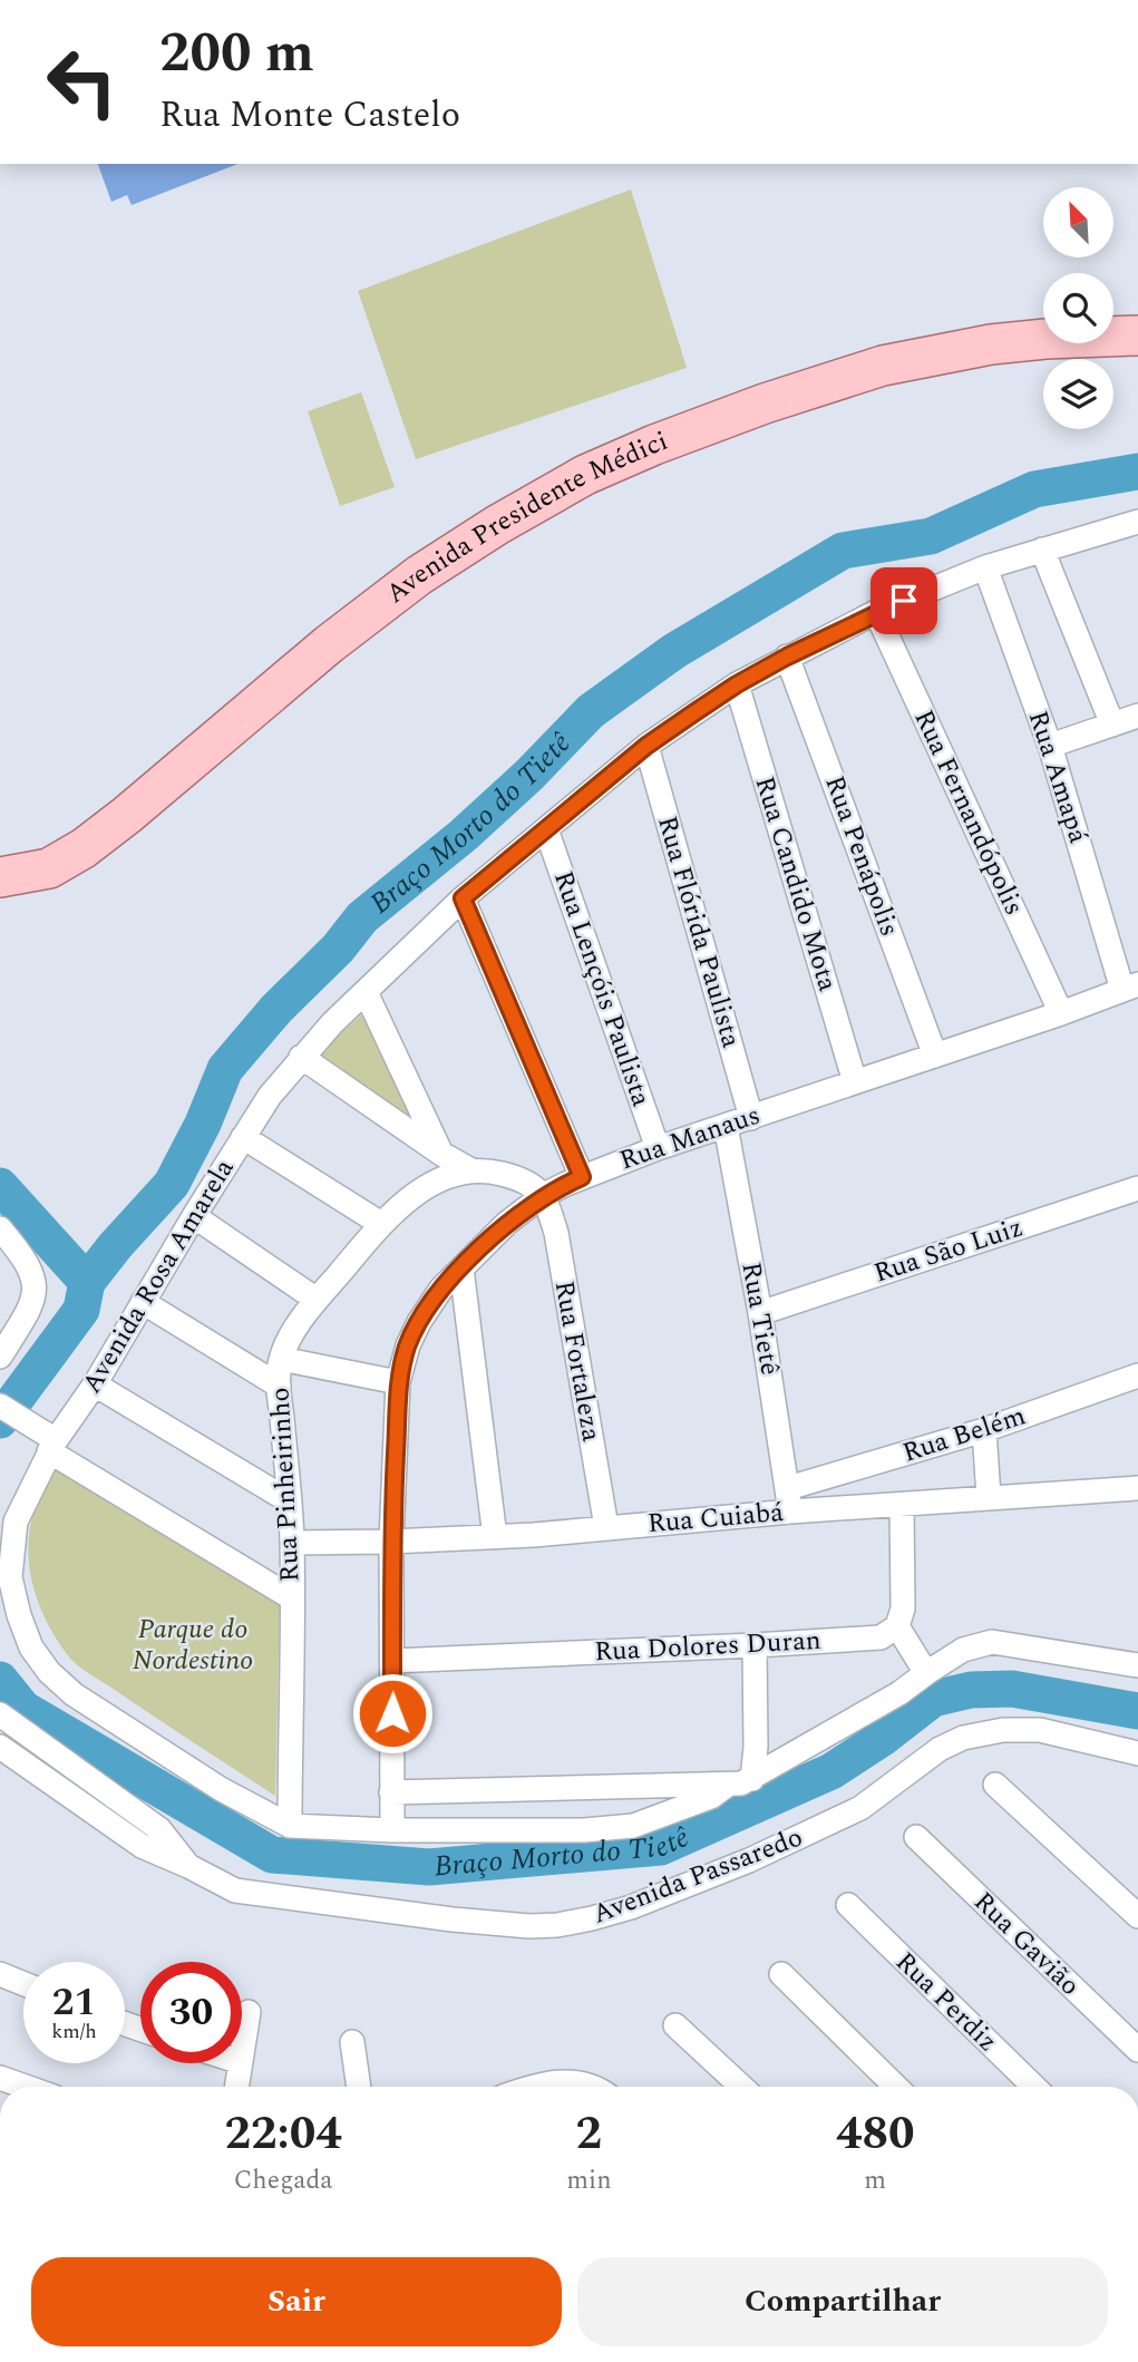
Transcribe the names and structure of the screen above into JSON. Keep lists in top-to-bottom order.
{
  "streets": {
    "main road": ["Avenida Presidente Médici"],
    "street": [
      "Rua Amapá",
      "Rua Fernandópolis",
      "Rua Penápolis",
      "Rua Candido Mota",
      "Rua Flórida Paulista",
      "Rua Lençóis Paulista",
      "Rua Manaus",
      "Rua São Luiz",
      "Avenida Rosa Amarela",
      "Rua Tietê",
      "Rua Fortaleza",
      "Rua Belém",
      "Rua Pinheirinho",
      "Rua Cuiabá",
      "Rua Dolores Duran",
      "Avenida Passaredo",
      "Rua Gavião",
      "Rua Perdiz"
    ]
  },
  "crossings": [
    ["Rua Amapá", "Rua Manaus"],
    ["Rua Amapá", "Avenida Rosa Amarela"],
    ["Rua Fernandópolis", "Rua Manaus"],
    ["Rua Fernandópolis", "Avenida Rosa Amarela"],
    ["Rua Penápolis", "Rua Manaus"],
    ["Rua Penápolis", "Avenida Rosa Amarela"],
    ["Rua Candido Mota", "Rua Manaus"],
    ["Rua Candido Mota", "Avenida Rosa Amarela"],
    ["Rua Flórida Paulista", "Rua Manaus"],
    ["Rua Flórida Paulista", "Avenida Rosa Amarela"],
    ["Rua Lençóis Paulista", "Rua Manaus"],
    ["Rua Lençóis Paulista", "Avenida Rosa Amarela"],
    ["Rua Manaus", "Rua Tietê"],
    ["Rua Manaus", "Rua Fortaleza"],
    ["Rua Manaus", "Rua Cuiabá"],
    ["Rua Manaus", "Rua Dolores Duran"],
    ["Rua São Luiz", "Rua Tietê"],
    ["Avenida Rosa Amarela", "Rua Pinheirinho"],
    ["Rua Tietê", "Rua Belém"],
    ["Rua Tietê", "Rua Cuiabá"],
    ["Rua Fortaleza", "Rua Cuiabá"],
    ["Rua Belém", "Rua Cuiabá"],
    ["Rua Pinheirinho", "Rua Cuiabá"]
  ],
  "water": ["Braço Morto do Tietê"],
  "parks": ["Parque do Nordestino"],
  "north": "top left",
  "page": {
    "turn": ["200 m", "Rua Monte Castelo"],
    "speed": "21 km/h",
    "limit": "30",
    "eta": [
      "22:04",
      "Chegada",
      "2",
      "min",
      "480",
      "m"
    ],
    "buttons": ["Sair", "Compartilhar"]
  }
}
